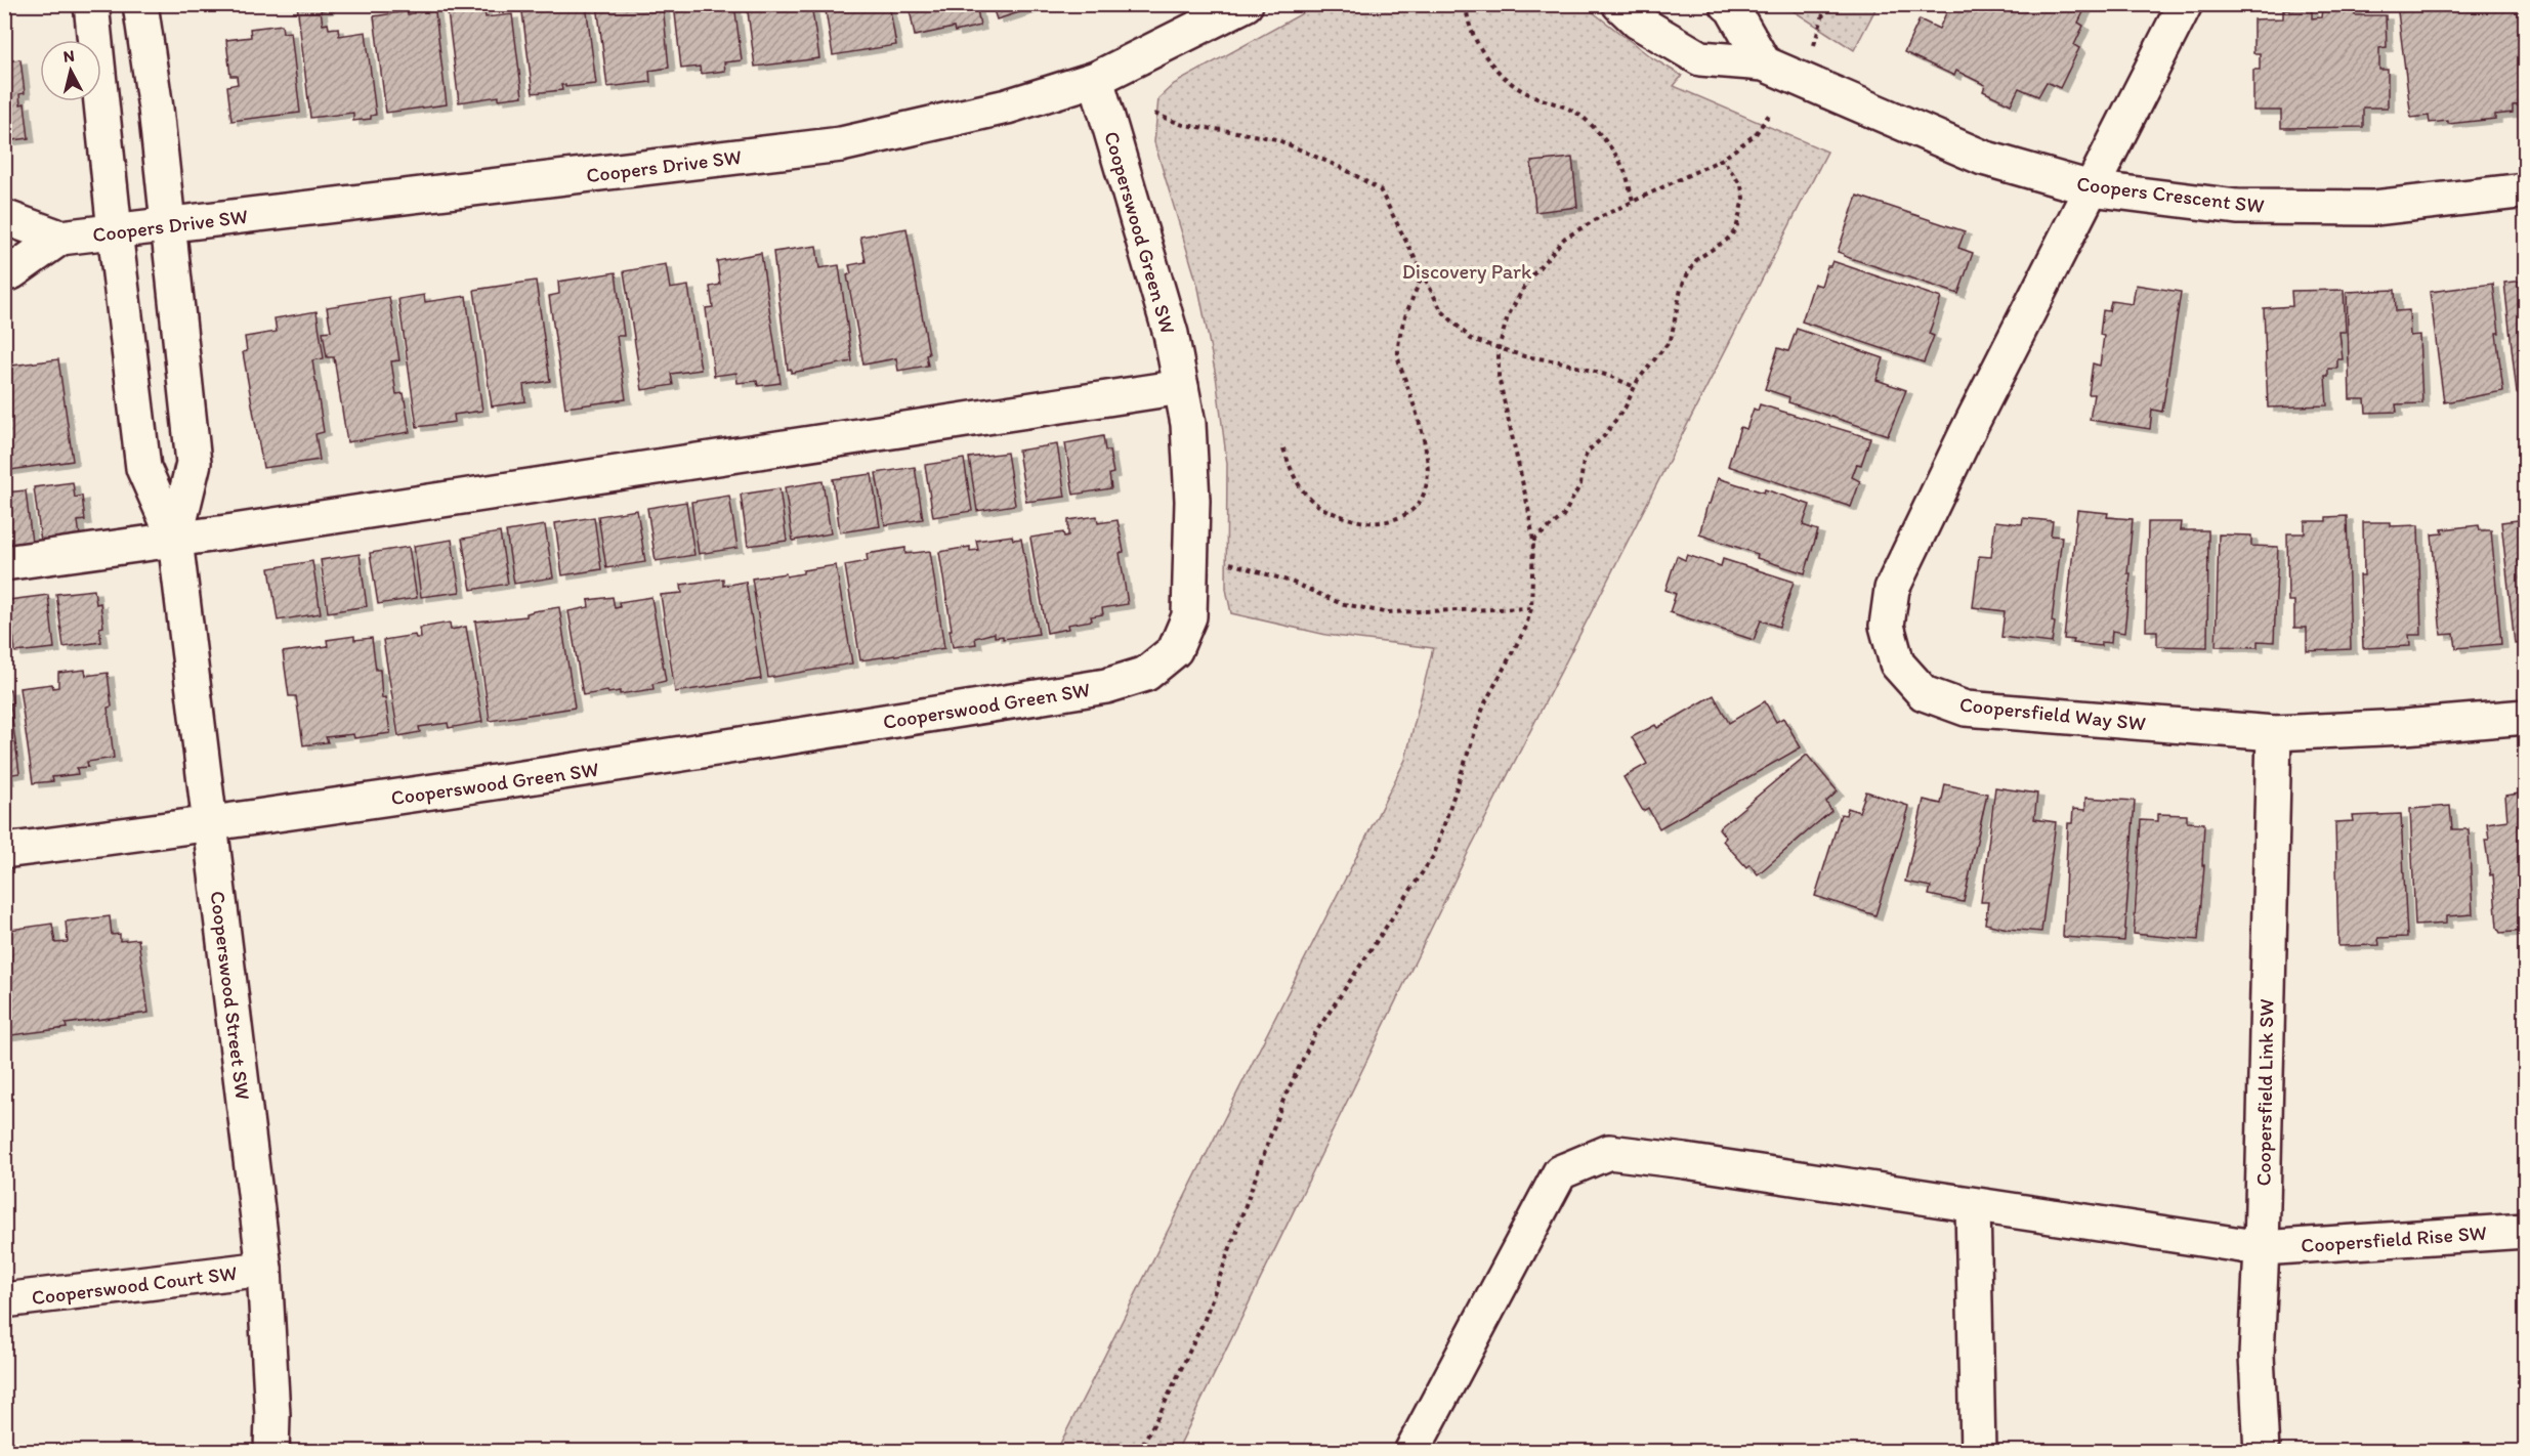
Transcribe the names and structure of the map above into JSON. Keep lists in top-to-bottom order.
{
  "streets": {
    "street": [
      "Coopers Drive SW",
      "Coopers Crescent SW",
      "Cooperswood Green SW",
      "Coopersfield Way SW",
      "Cooperswood Street SW",
      "Coopersfield Link SW",
      "Coopersfield Rise SW",
      "Cooperswood Court SW"
    ]
  },
  "crossings": [
    ["Coopers Drive SW", "Cooperswood Green SW"],
    ["Coopers Drive SW", "Cooperswood Street SW"],
    ["Coopers Crescent SW", "Coopersfield Way SW"],
    ["Cooperswood Green SW", "Cooperswood Street SW"],
    ["Coopersfield Way SW", "Coopersfield Link SW"],
    ["Cooperswood Street SW", "Cooperswood Court SW"],
    ["Coopersfield Link SW", "Coopersfield Rise SW"]
  ],
  "parks": ["Discovery Park"],
  "north": "top"
}
